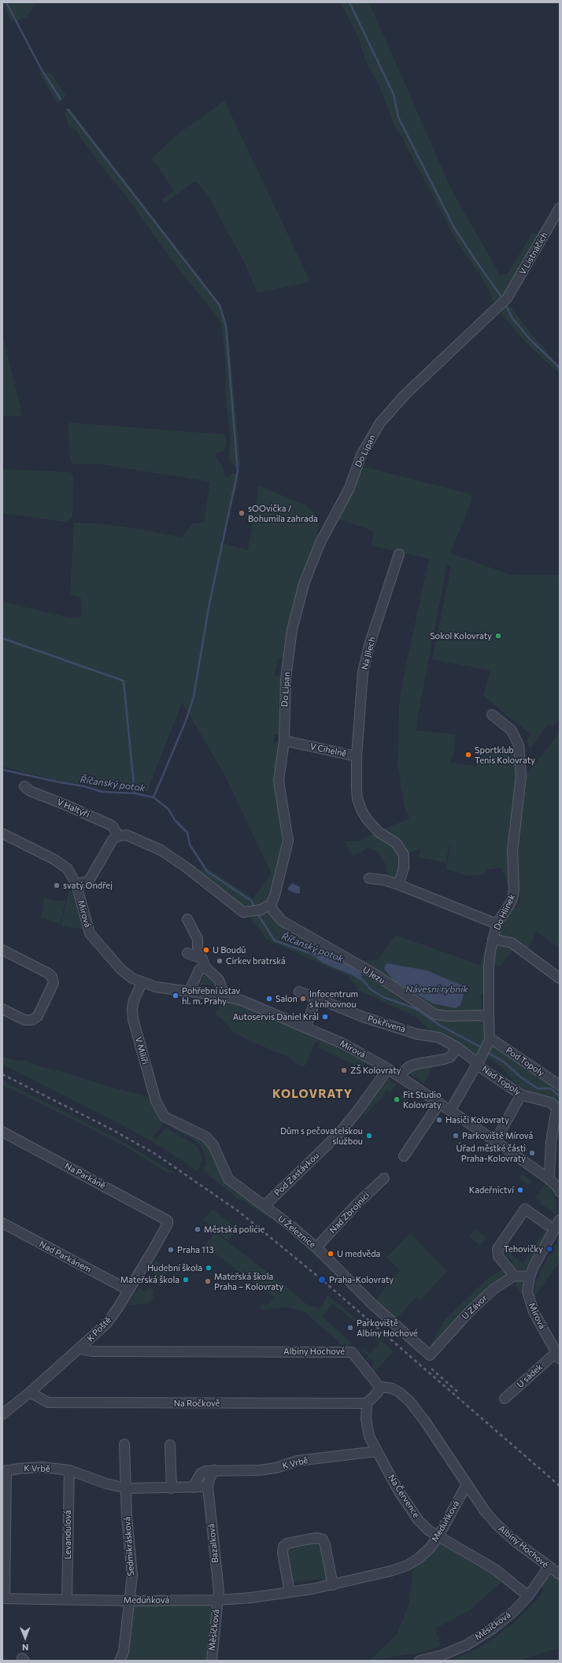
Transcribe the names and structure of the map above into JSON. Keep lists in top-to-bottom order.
{
  "streets": {
    "street": [
      "V Listnáčích",
      "Do Lipan",
      "Na Jílech",
      "V Cihelně",
      "V Haltýři",
      "Do Hlinek",
      "Mírová",
      "U Jezu",
      "Pokřivená",
      "V Milíři",
      "Pod Topoly",
      "Nad Topoly",
      "Pod Zastávkou",
      "Na Parkáně",
      "Nad Zbrojnicí",
      "U Železnice",
      "Nad Parkánem",
      "U Závor",
      "K Poště",
      "Albíny Hochové",
      "U sádek",
      "Na Ročkově",
      "K Vrbě",
      "Na Července",
      "Meduňková",
      "Levandulová",
      "Bazalková",
      "Sedmikrásková",
      "Měsíčková"
    ]
  },
  "crossings": [
    ["V Listnáčích", "Do Lipan"],
    ["Do Lipan", "V Cihelně"],
    ["Do Lipan", "U Jezu"],
    ["Na Jílech", "V Cihelně"],
    ["Do Hlinek", "U Jezu"],
    ["Do Hlinek", "Pod Topoly"],
    ["Mírová", "V Milíři"],
    ["Mírová", "Pod Zastávkou"],
    ["Mírová", "U sádek"],
    ["Pokřivená", "Nad Topoly"],
    ["V Milíři", "U Železnice"],
    ["Pod Zastávkou", "U Železnice"],
    ["Na Parkáně", "K Poště"],
    ["Nad Zbrojnicí", "U Železnice"],
    ["U Železnice", "U Závor"],
    ["Nad Parkánem", "K Poště"],
    ["K Poště", "Albíny Hochové"],
    ["K Poště", "Na Ročkově"],
    ["Albíny Hochové", "Meduňková"],
    ["Albíny Hochové", "Měsíčková"],
    ["Na Ročkově", "Na Července"],
    ["K Vrbě", "Na Července"],
    ["K Vrbě", "Levandulová"],
    ["K Vrbě", "Bazalková"],
    ["K Vrbě", "Sedmikrásková"],
    ["Na Července", "Meduňková"],
    ["Na Července", "Měsíčková"],
    ["Meduňková", "Levandulová"],
    ["Meduňková", "Bazalková"],
    ["Meduňková", "Sedmikrásková"],
    ["Meduňková", "Měsíčková"],
    ["Bazalková", "Měsíčková"]
  ],
  "districts": ["KOLOVRATY"],
  "water": ["Říčanský potok", "Návesní rybník"],
  "places": [
    "sOOvička / Bohumila zahrada",
    "Sokol Kolovraty",
    "Sportklub Tenis Kolovraty",
    "svatý Ondřej",
    "U Boudů",
    "Církev bratrská",
    "Pohřební ústav hl. m. Prahy",
    "Salon",
    "Infocentrum s knihovnou",
    "Autoservis Daniel Král",
    "ZŠ Kolovraty",
    "Fit Studio Kolovraty",
    "Hasiči Kolovraty",
    "Dům s pečovatelskou službou",
    "Parkoviště Mírová",
    "Úřad městké části Praha-Kolovraty",
    "Kadeřnictví",
    "Městská policie",
    "Tehovičky",
    "Praha 113",
    "U medvěda",
    "Hudební škola",
    "Mateřská škola",
    "Praha-Kolovraty",
    "Mateřská škola Praha – Kolovraty",
    "Parkoviště Albíny Hochové"
  ],
  "north": "bottom"
}
